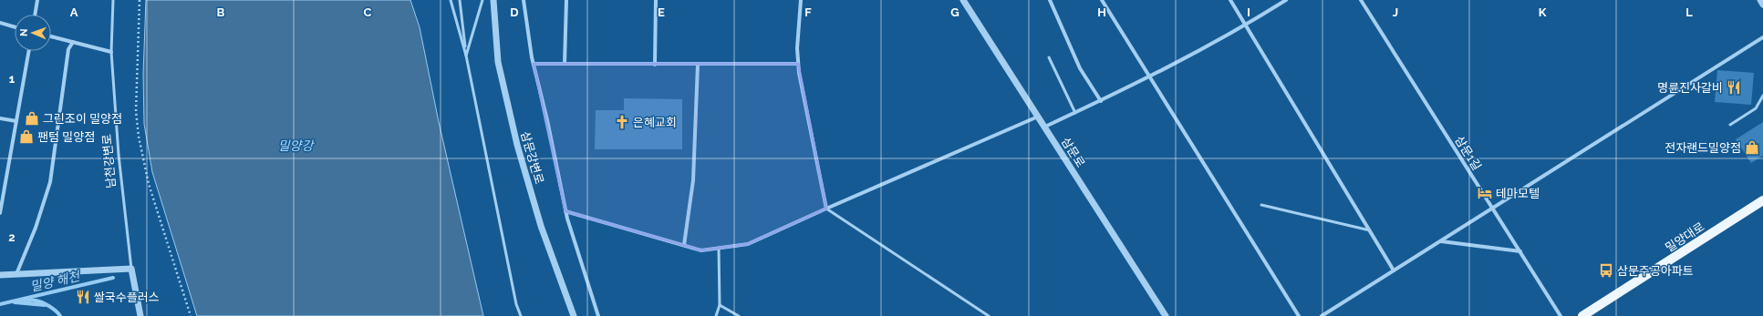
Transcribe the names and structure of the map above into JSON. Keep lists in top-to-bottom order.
{
  "streets": {
    "main road": ["밀양대로"],
    "street": [
      "삼문로",
      "삼문1길",
      "삼문강변로",
      "남천강변로"
    ]
  },
  "water": ["밀양강", "밀양 해천"],
  "places": {
    "restaurant": ["명륜진사갈비", "쌀국수플러스"],
    "shop": ["그린조이 밀양점", "팬텀 밀양점", "전자랜드밀양점"],
    "church": ["은혜교회"],
    "hotel": ["테마모텔"],
    "bus stop": ["삼문주공아파트"]
  },
  "north": "left",
  "grid": {
    "columns": [
      "A",
      "B",
      "C",
      "D",
      "E",
      "F",
      "G",
      "H",
      "I",
      "J",
      "K",
      "L"
    ],
    "rows": ["1", "2"]
  }
}
